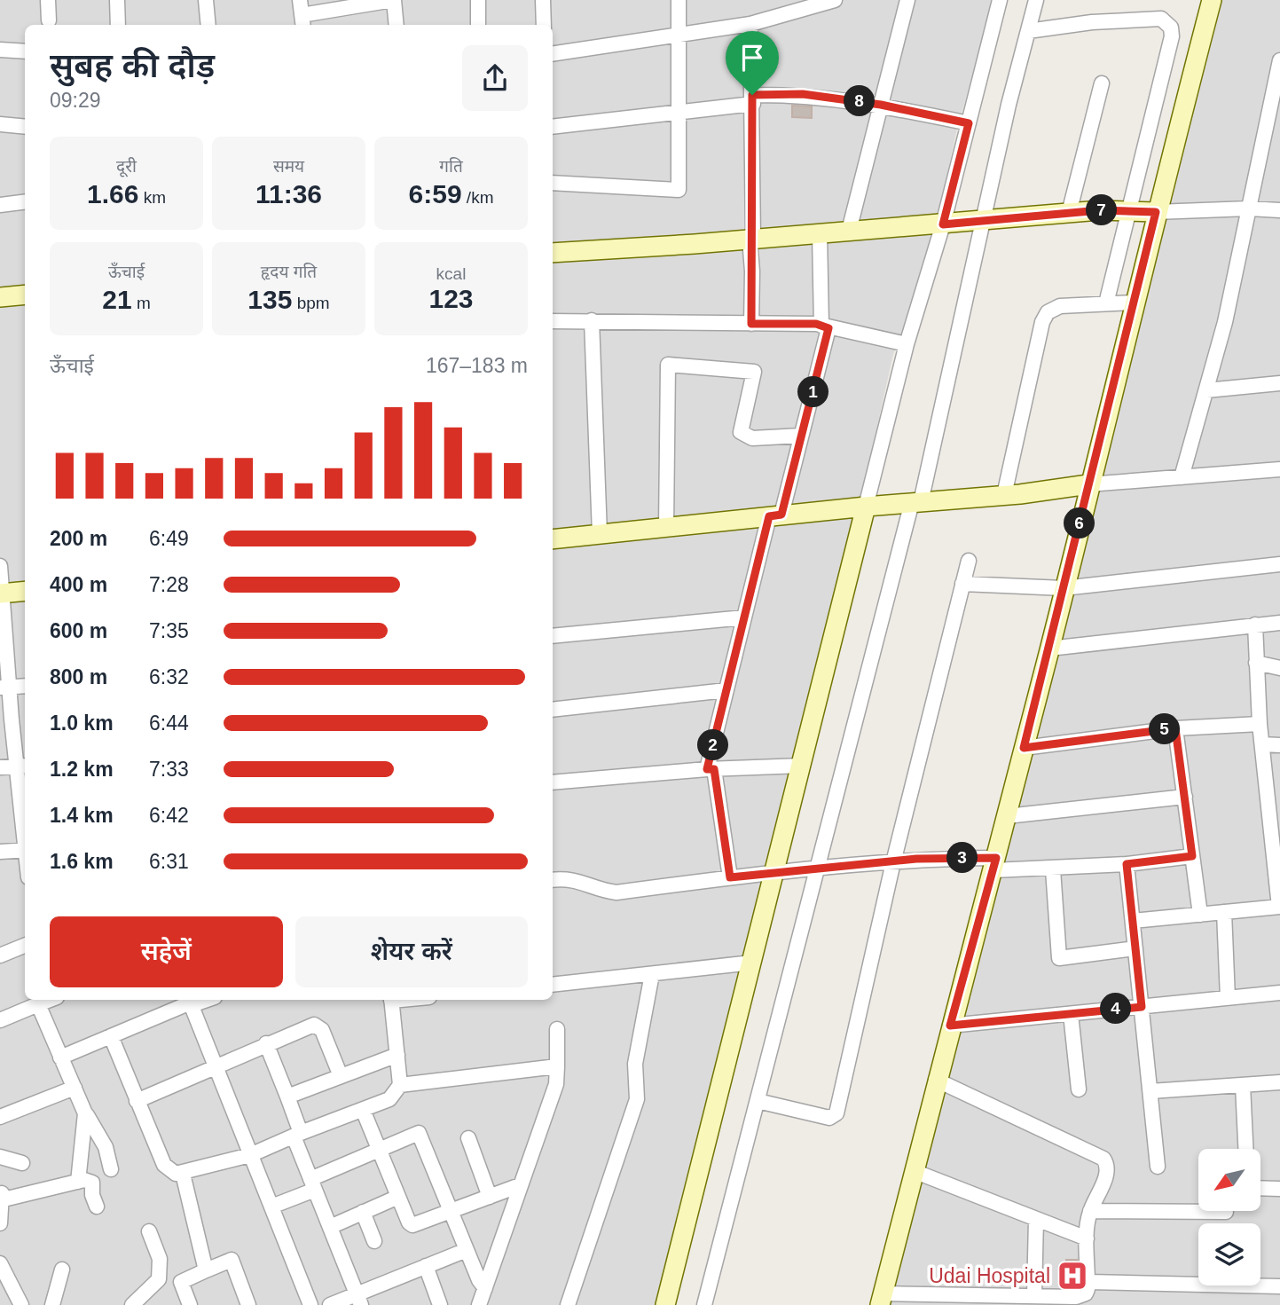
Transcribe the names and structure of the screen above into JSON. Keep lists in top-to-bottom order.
{
  "places": {
    "hospital": ["Udai Hospital"]
  },
  "north": "bottom left",
  "page": {
    "heading": ["सुबह की दौड़", "09:29"],
    "pins": [
      "8",
      "7",
      "1",
      "6",
      "5",
      "2",
      "3",
      "4"
    ],
    "stats": [
      ["दूरी", "1.66 km"],
      ["समय", "11:36"],
      ["गति", "6:59 /km"],
      ["ऊँचाई", "21 m"],
      ["हृदय गति", "135 bpm"],
      ["kcal", "123"]
    ],
    "chart": ["ऊँचाई", "167–183 m"],
    "list": [
      {
        "name": "200 m",
        "note": "6:49"
      },
      {
        "name": "400 m",
        "note": "7:28"
      },
      {
        "name": "600 m",
        "note": "7:35"
      },
      {
        "name": "800 m",
        "note": "6:32"
      },
      {
        "name": "1.0 km",
        "note": "6:44"
      },
      {
        "name": "1.2 km",
        "note": "7:33"
      },
      {
        "name": "1.4 km",
        "note": "6:42"
      },
      {
        "name": "1.6 km",
        "note": "6:31"
      }
    ],
    "buttons": ["सहेजें", "शेयर करें"]
  }
}
